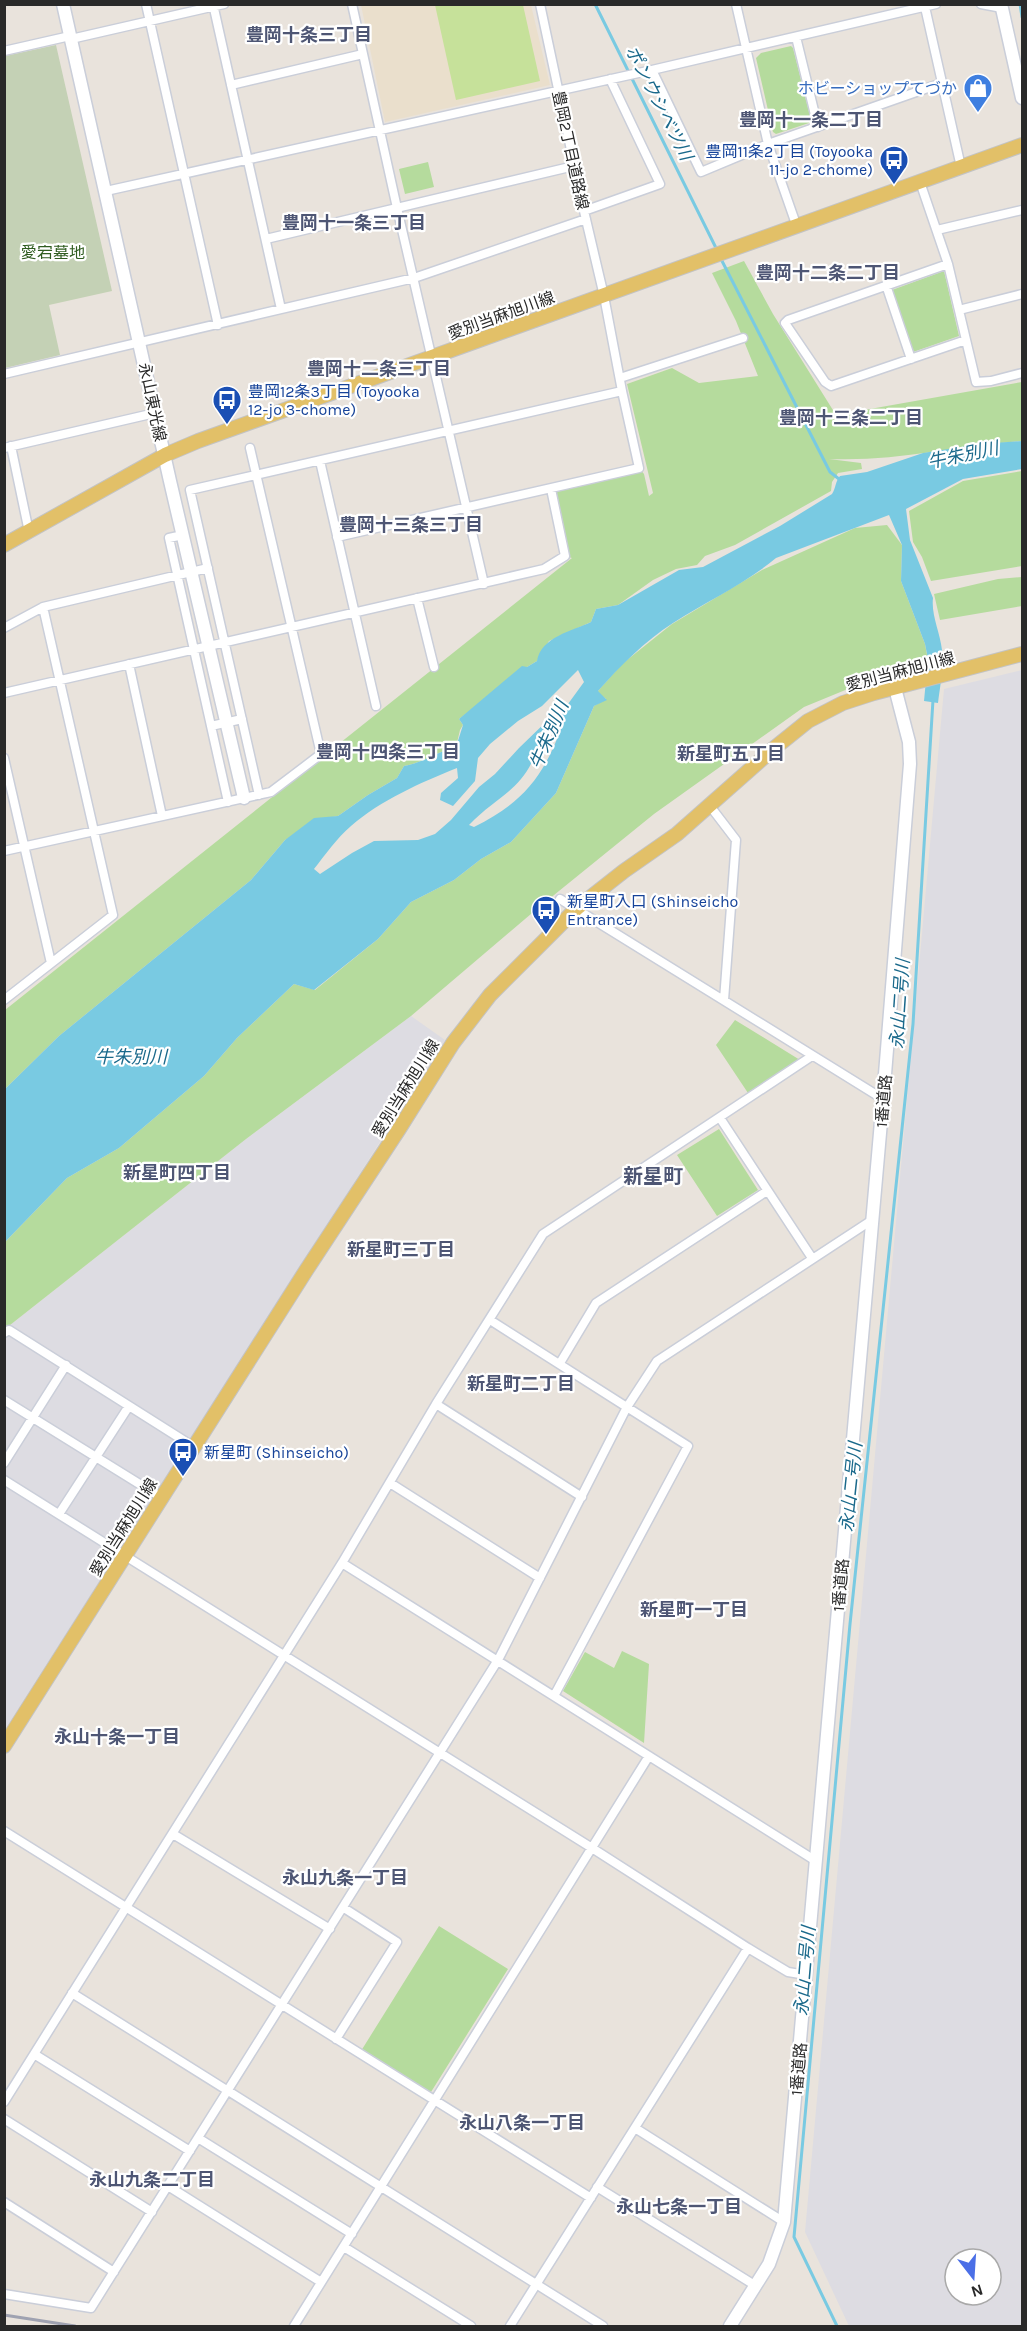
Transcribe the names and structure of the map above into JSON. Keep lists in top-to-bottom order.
{
  "streets": {
    "main road": ["愛別当麻旭川線"],
    "street": ["豊岡2丁目道路線", "永山東光線", "1番道路"]
  },
  "crossings": [
    ["豊岡2丁目道路線", "愛別当麻旭川線"],
    ["愛別当麻旭川線", "永山東光線"],
    ["愛別当麻旭川線", "1番道路"]
  ],
  "districts": [
    "豊岡十条三丁目",
    "豊岡十一条二丁目",
    "豊岡十一条三丁目",
    "豊岡十二条二丁目",
    "豊岡十二条三丁目",
    "豊岡十三条二丁目",
    "豊岡十三条三丁目",
    "豊岡十四条三丁目",
    "新星町五丁目",
    "新星町四丁目",
    "新星町",
    "新星町三丁目",
    "新星町二丁目",
    "新星町一丁目",
    "永山十条一丁目",
    "永山九条一丁目",
    "永山八条一丁目",
    "永山九条二丁目",
    "永山七条一丁目"
  ],
  "water": ["ポンウシベツ川", "牛朱別川", "永山二号川"],
  "parks": ["愛宕墓地"],
  "places": {
    "shop": ["ホビーショップてづか"],
    "bus stop": [
      "豊岡11条2丁目 (Toyooka 11-jo 2-chome)",
      "豊岡12条3丁目 (Toyooka 12-jo 3-chome)",
      "新星町入口 (Shinseicho Entrance)",
      "新星町 (Shinseicho)"
    ]
  },
  "north": "bottom"
}
